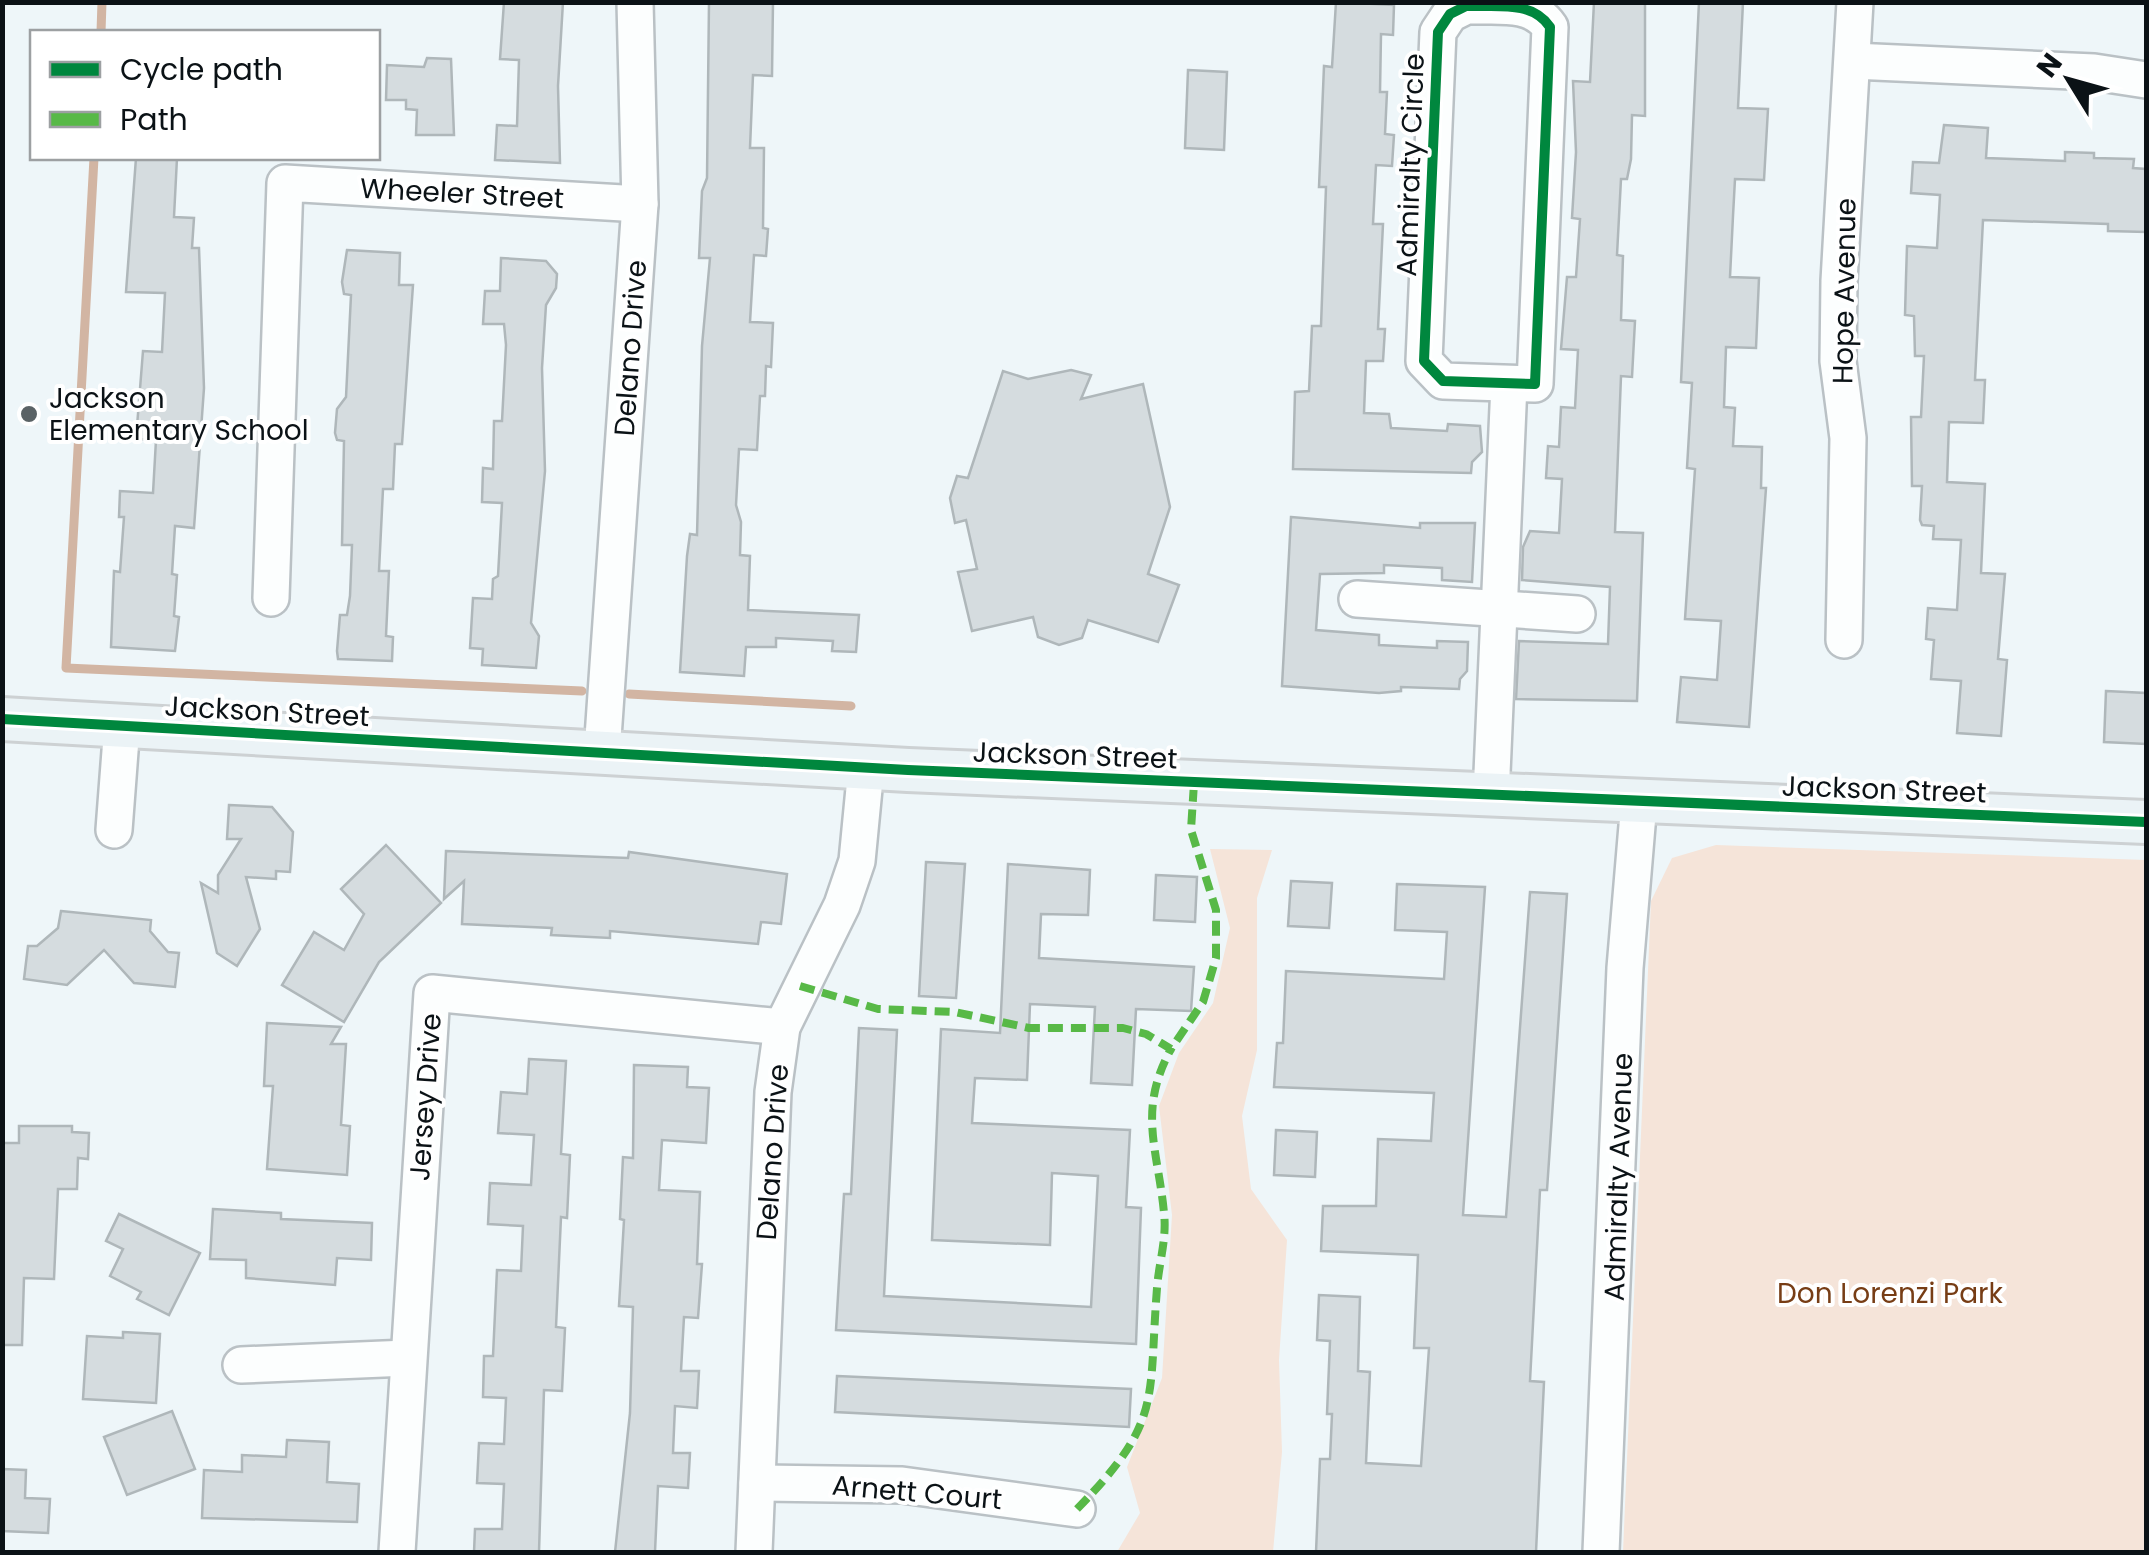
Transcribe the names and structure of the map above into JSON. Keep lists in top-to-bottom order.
{
  "streets": {
    "main road": ["Jackson Street"],
    "street": [
      "Admiralty Circle",
      "Wheeler Street",
      "Hope Avenue",
      "Delano Drive",
      "Jersey Drive",
      "Admiralty Avenue",
      "Arnett Court"
    ]
  },
  "crossings": [
    ["Wheeler Street", "Delano Drive"],
    ["Delano Drive", "Jackson Street"],
    ["Delano Drive", "Jersey Drive"],
    ["Delano Drive", "Arnett Court"],
    ["Jackson Street", "Admiralty Avenue"]
  ],
  "parks": ["Don Lorenzi Park"],
  "places": ["Jackson Elementary School"],
  "legend": ["Cycle path", "Path"],
  "north": "top left"
}
